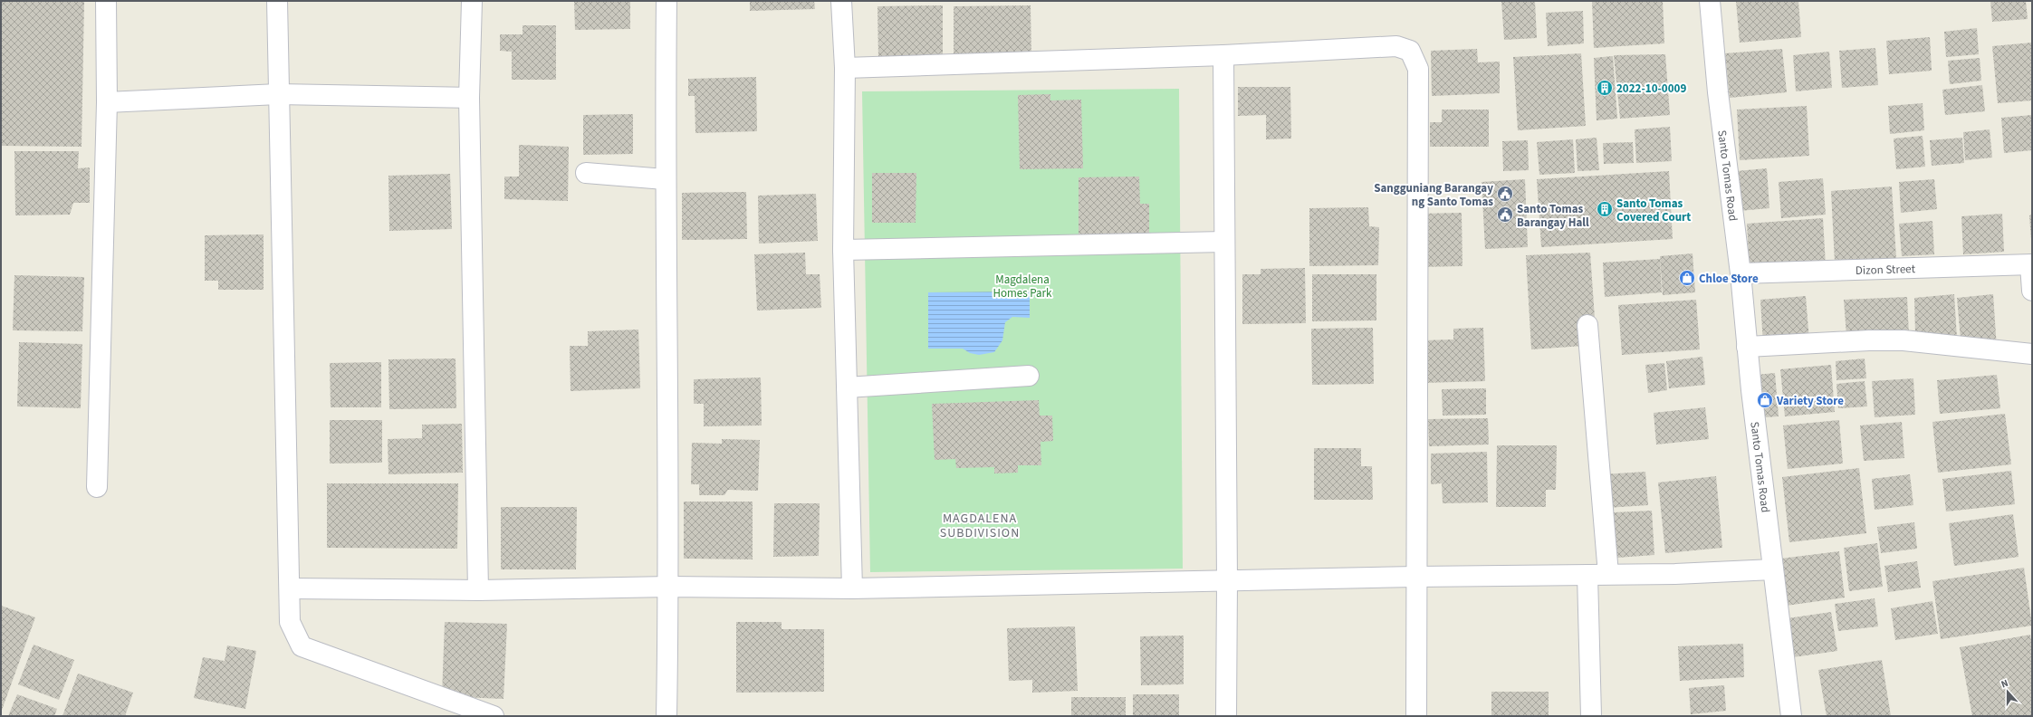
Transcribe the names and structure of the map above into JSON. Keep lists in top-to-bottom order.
{
  "streets": {
    "street": ["Santo Tomas Road", "Dizon Street"]
  },
  "crossings": [
    ["Santo Tomas Road", "Dizon Street"]
  ],
  "districts": ["MAGDALENA SUBDIVISION"],
  "parks": ["Magdalena Homes Park"],
  "places": {
    "building": ["2022-10-0009", "Santo Tomas Covered Court"],
    "public building": ["Sangguniang Barangay ng Santo Tomas", "Santo Tomas Barangay Hall"],
    "shop": ["Chloe Store", "Variety Store"]
  },
  "north": "top"
}
